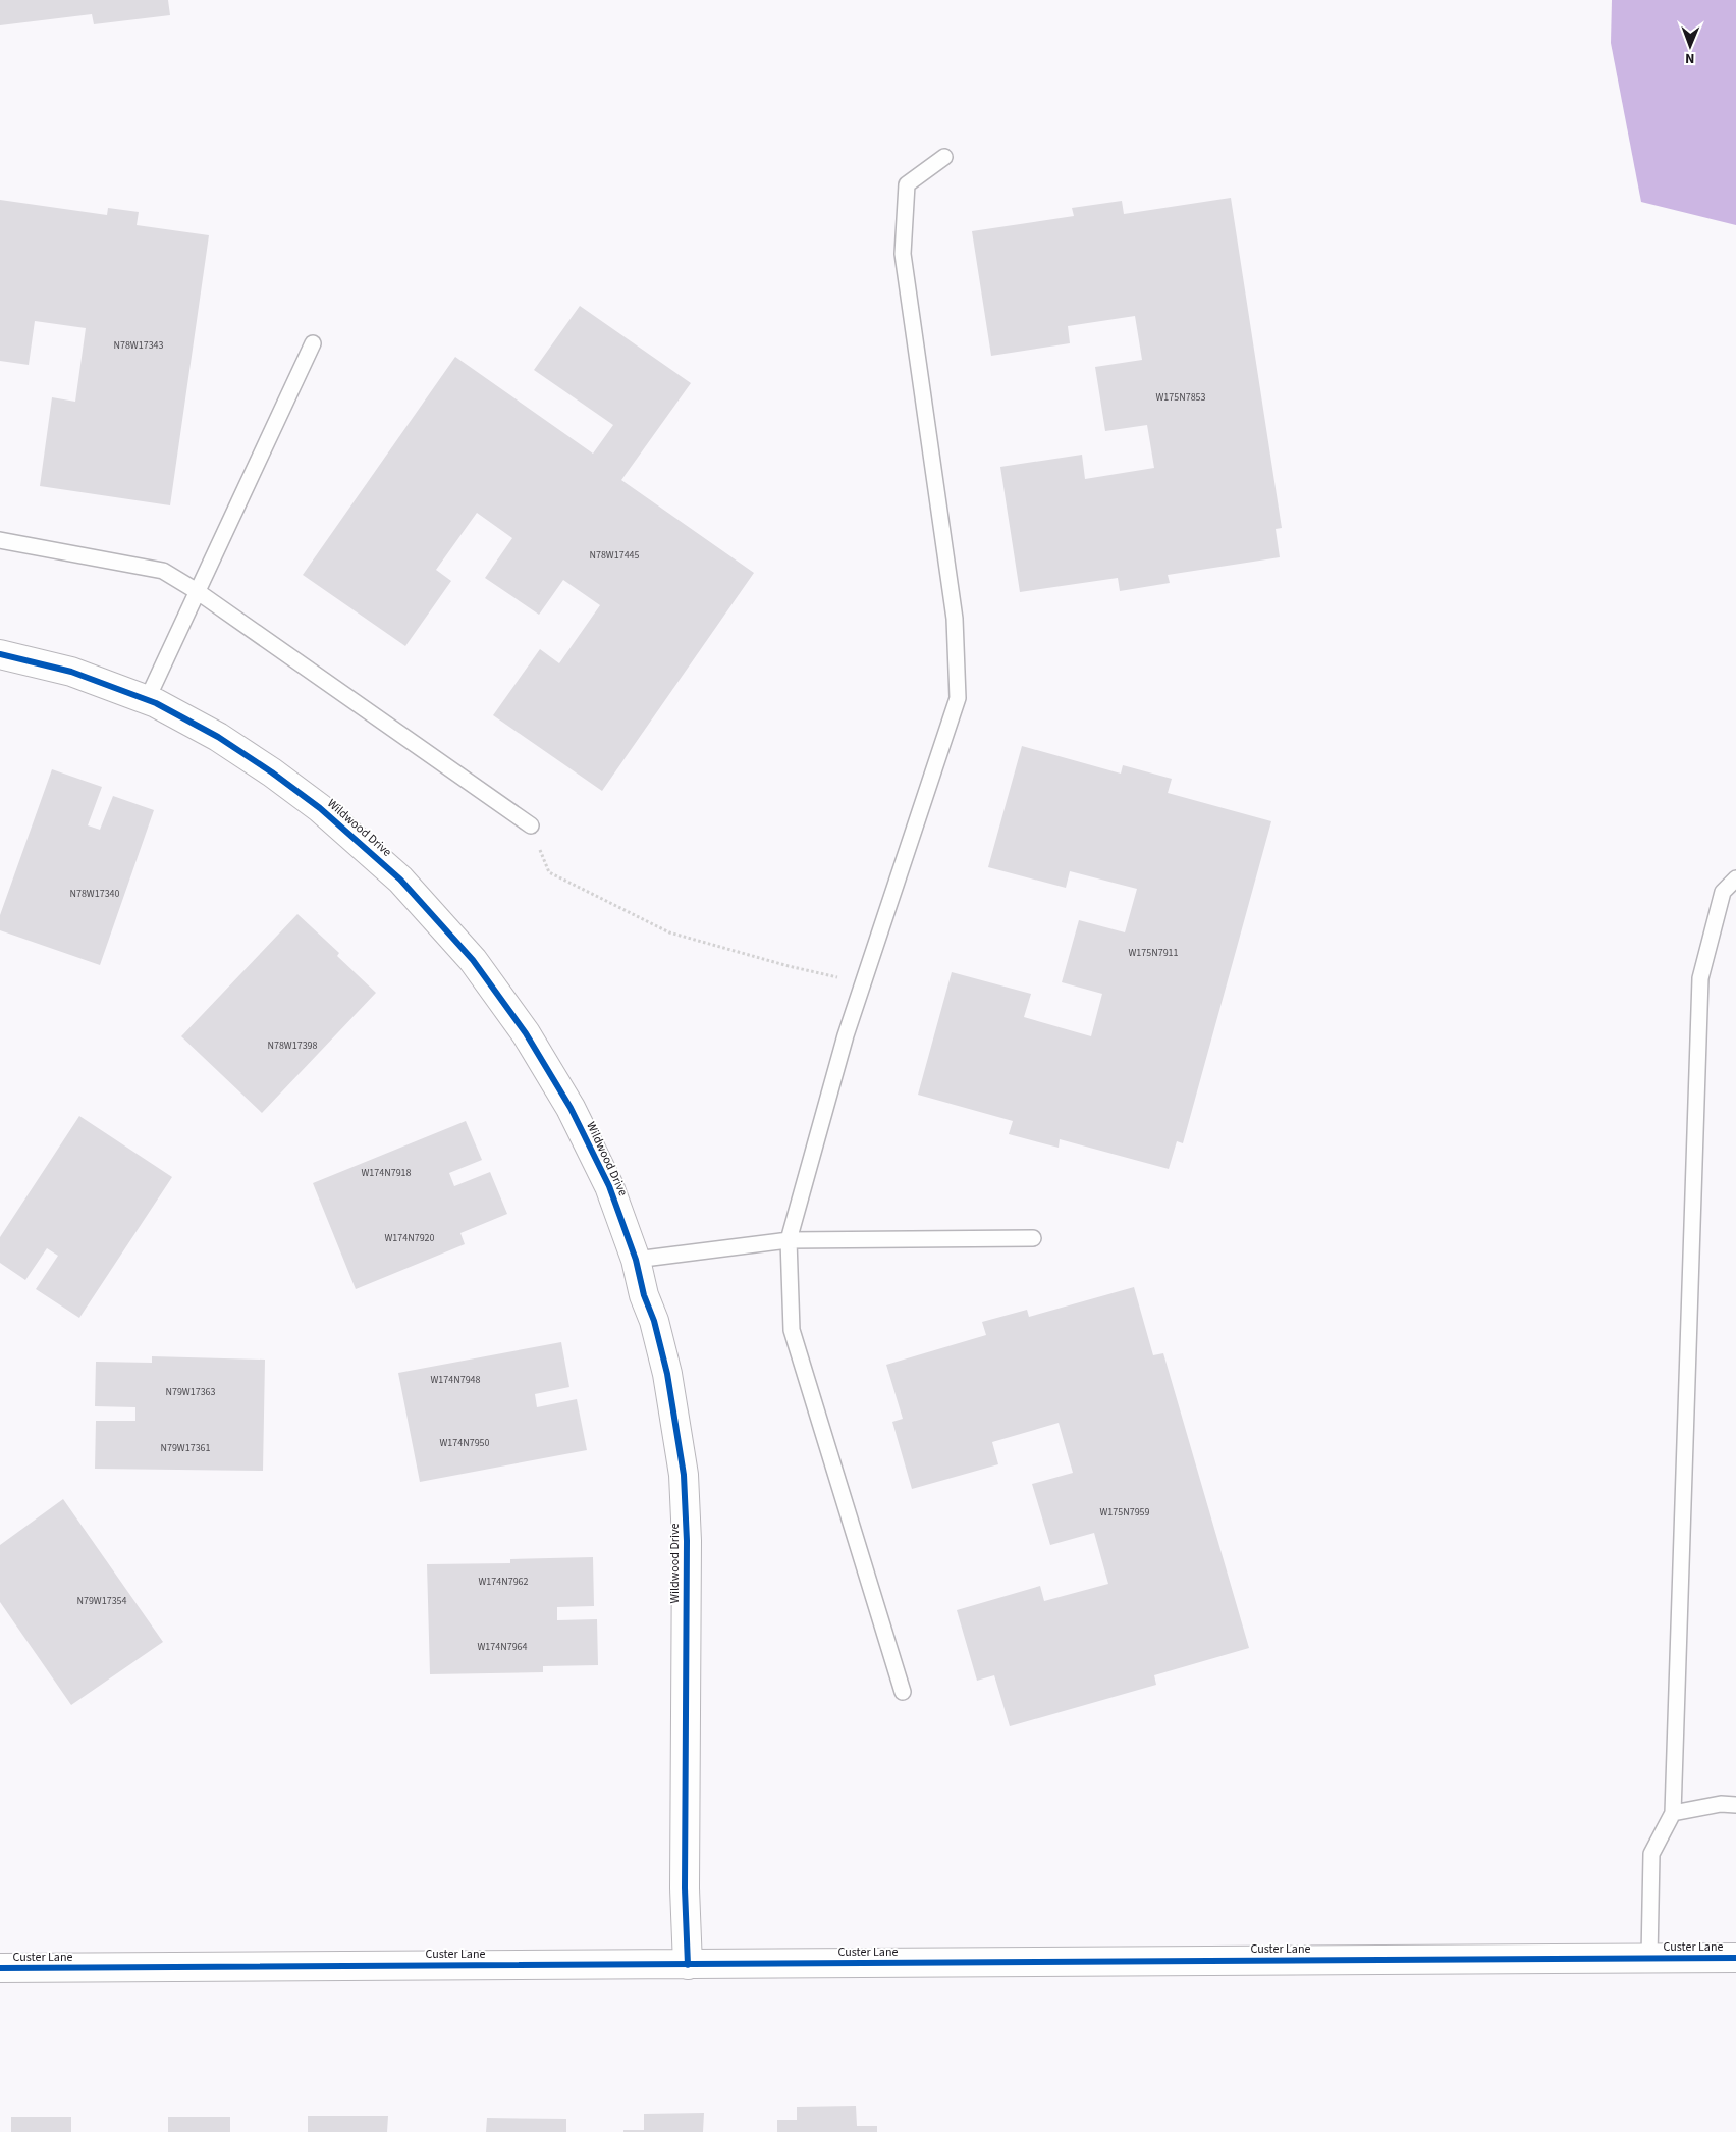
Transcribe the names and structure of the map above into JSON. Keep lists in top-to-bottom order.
{
  "streets": {
    "street": ["Wildwood Drive", "Custer Lane"]
  },
  "crossings": [
    ["Wildwood Drive", "Custer Lane"]
  ],
  "house_numbers": [
    "N78W17343",
    "W175N7853",
    "N78W17445",
    "N78W17340",
    "W175N7911",
    "N78W17398",
    "W174N7918",
    "W174N7920",
    "W174N7948",
    "N79W17363",
    "W174N7950",
    "N79W17361",
    "W175N7959",
    "W174N7962",
    "N79W17354",
    "W174N7964"
  ],
  "north": "bottom"
}
